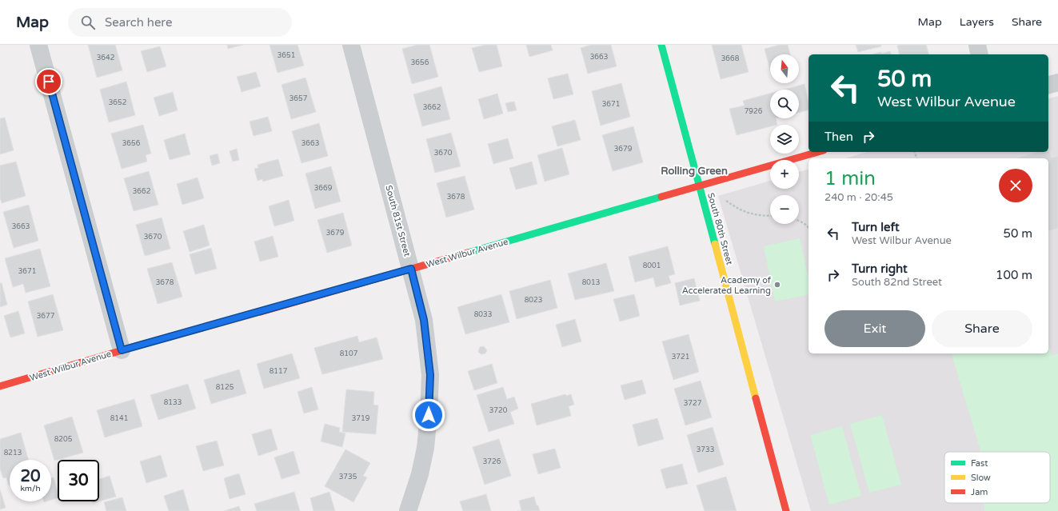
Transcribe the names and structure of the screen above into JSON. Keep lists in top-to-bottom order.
{
  "streets": {
    "street": ["South 81st Street", "South 80th Street", "West Wilbur Avenue"]
  },
  "crossings": [
    ["South 81st Street", "West Wilbur Avenue"],
    ["South 80th Street", "West Wilbur Avenue"]
  ],
  "districts": ["Rolling Green"],
  "places": ["Academy of Accelerated Learning"],
  "house_numbers": [
    "3651",
    "3663",
    "3642",
    "3668",
    "3656",
    "3657",
    "3652",
    "3671",
    "3662",
    "7926",
    "3656",
    "3663",
    "3679",
    "3670",
    "3669",
    "3662",
    "3678",
    "3663",
    "3679",
    "3670",
    "8001",
    "3671",
    "3678",
    "8013",
    "8023",
    "8033",
    "3677",
    "8107",
    "3721",
    "8117",
    "8125",
    "8133",
    "3727",
    "3720",
    "8141",
    "3719",
    "8205",
    "3733",
    "8213",
    "3726",
    "3735"
  ],
  "legend": ["Fast", "Slow", "Jam"],
  "north": "top",
  "page": {
    "header": "Map",
    "search": "Search here",
    "nav": ["Map", "Layers", "Share"],
    "map_buttons": ["+", "−"],
    "turn": ["50 m", "West Wilbur Avenue"],
    "then": "Then",
    "heading": ["1 min", "240 m · 20:45"],
    "list": [
      {
        "name": "Turn left",
        "note": "West Wilbur Avenue",
        "value": "50 m"
      },
      {
        "name": "Turn right",
        "note": "South 82nd Street",
        "value": "100 m"
      }
    ],
    "buttons": ["Exit", "Share"],
    "speed": "20 km/h",
    "limit": "30"
  }
}
